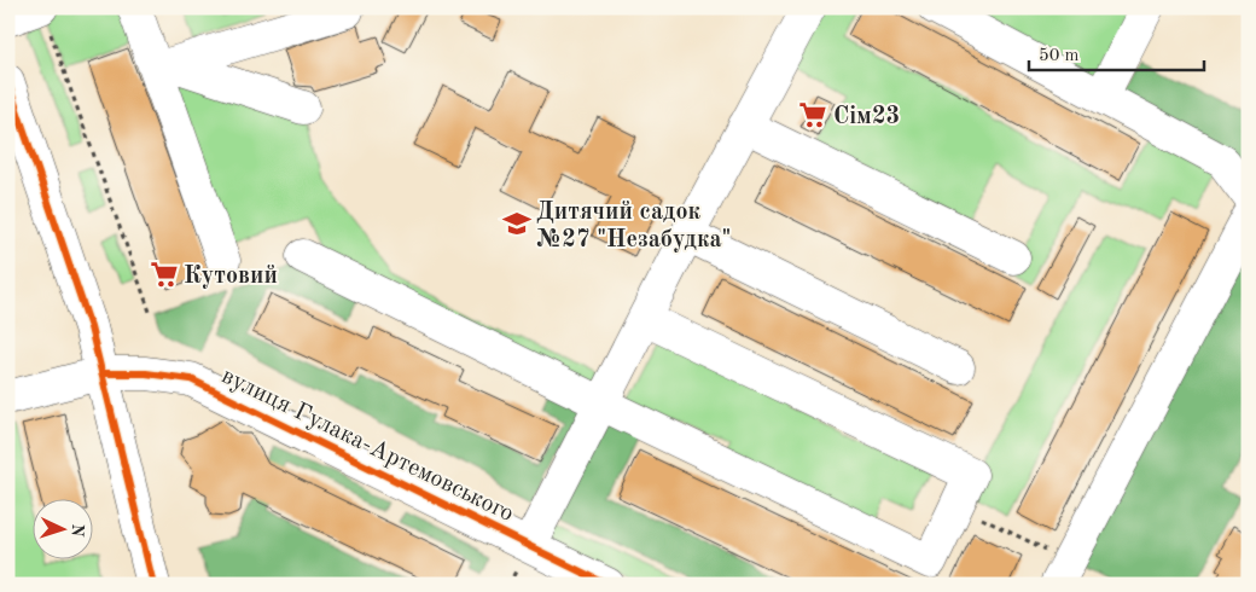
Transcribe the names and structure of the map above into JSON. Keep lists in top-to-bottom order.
{
  "streets": {
    "street": ["вулиця Гулака-Артемовського"]
  },
  "places": {
    "supermarket": ["Сім23", "Кутовий"],
    "school or university": ["Дитячий садок №27 \"Незабудка\""]
  },
  "scale_bar": "50 m",
  "north": "right"
}
